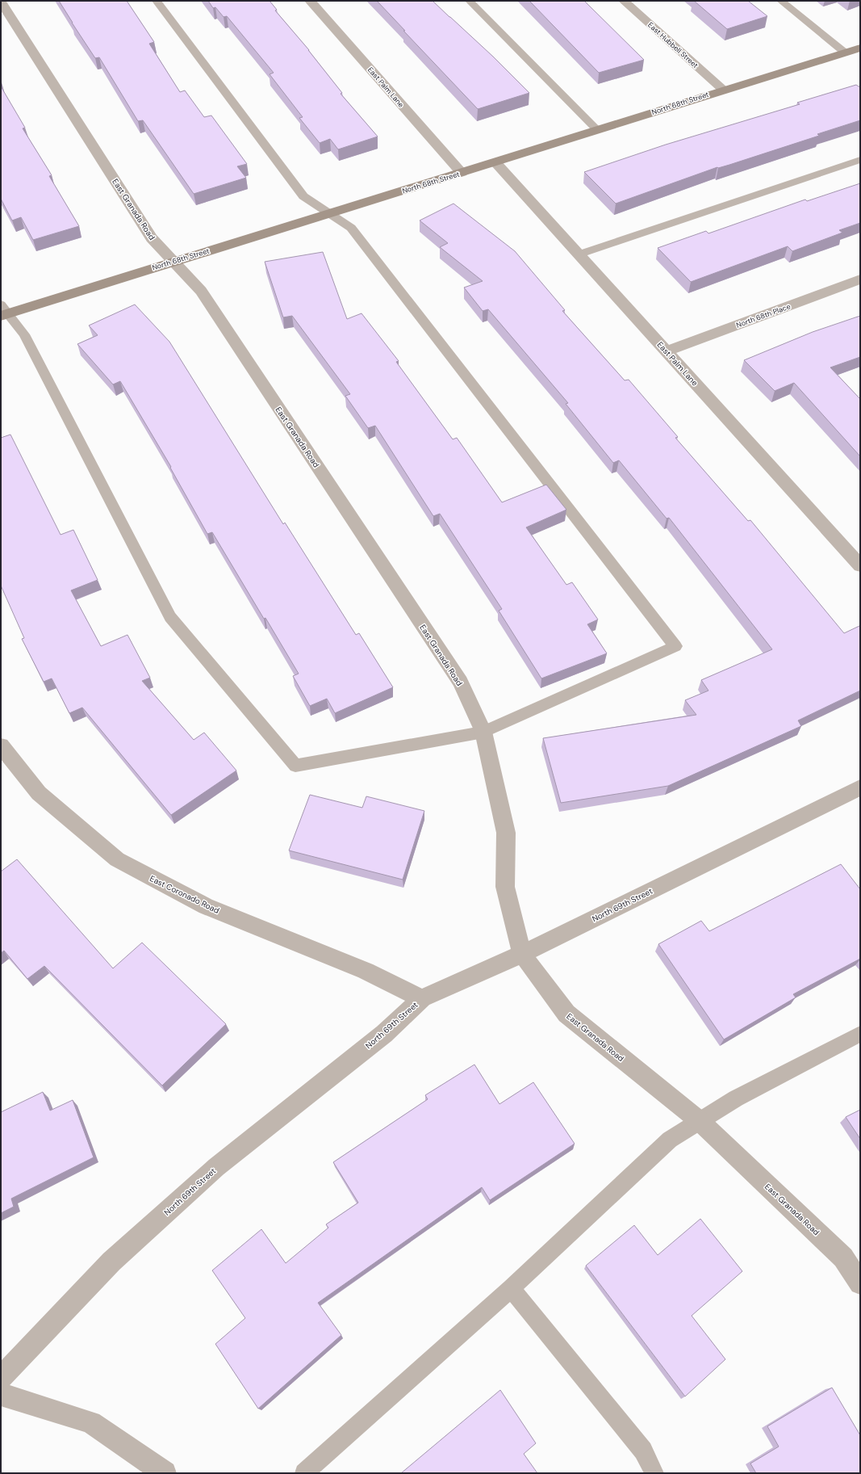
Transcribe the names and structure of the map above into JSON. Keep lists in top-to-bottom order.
{
  "streets": {
    "street": [
      "East Hubbell Street",
      "East Palm Lane",
      "North 68th Street",
      "East Granada Road",
      "North 68th Place",
      "East Coronado Road",
      "North 69th Street"
    ]
  },
  "crossings": [
    ["East Hubbell Street", "North 68th Street"],
    ["East Palm Lane", "North 68th Street"],
    ["East Palm Lane", "North 68th Place"],
    ["North 68th Street", "East Granada Road"],
    ["East Granada Road", "North 69th Street"],
    ["East Coronado Road", "North 69th Street"]
  ]
}
